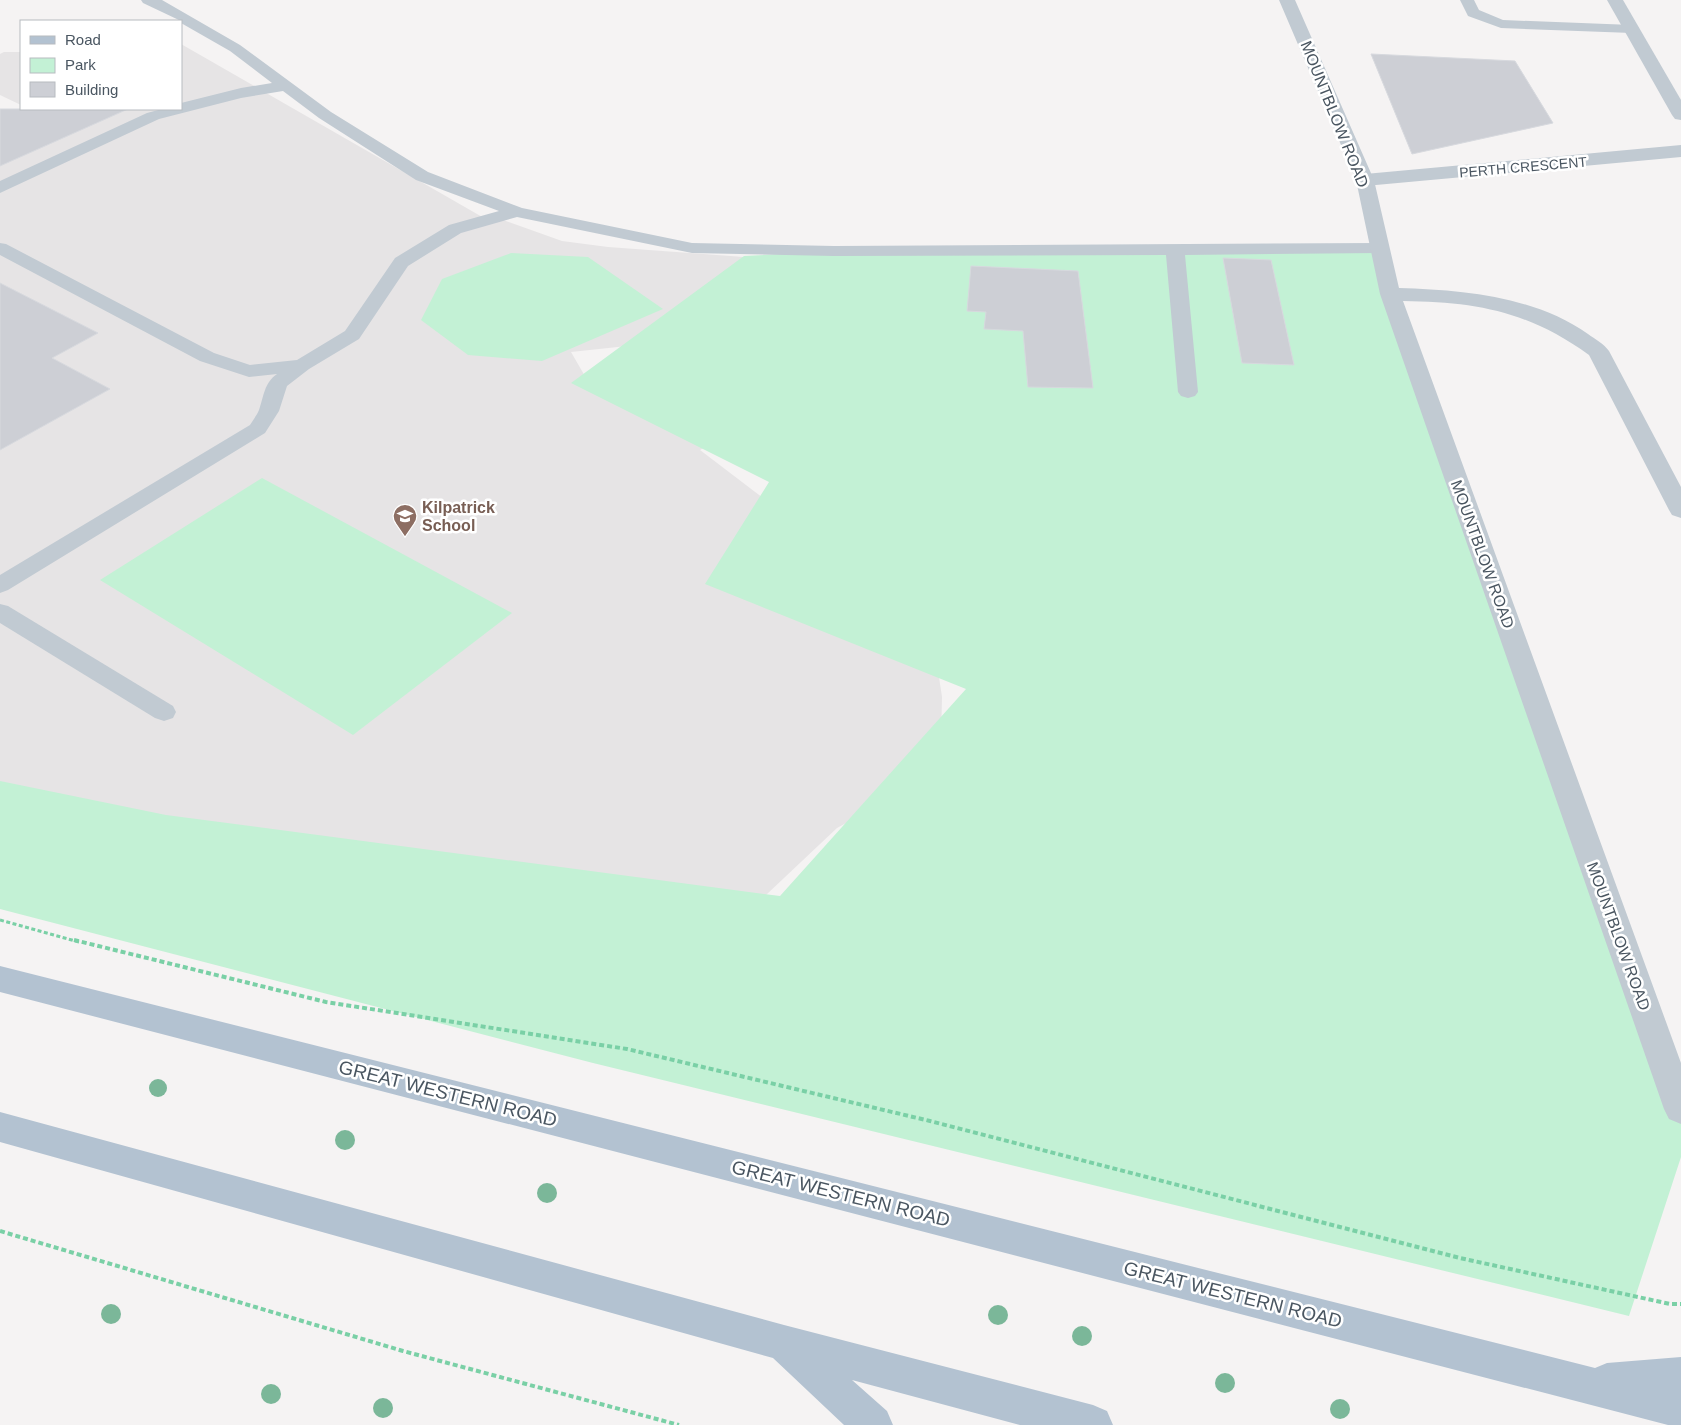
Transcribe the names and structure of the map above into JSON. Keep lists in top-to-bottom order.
{
  "streets": {
    "main road": ["GREAT WESTERN ROAD"],
    "street": ["MOUNTBLOW ROAD", "PERTH CRESCENT"]
  },
  "crossings": [
    ["MOUNTBLOW ROAD", "PERTH CRESCENT"]
  ],
  "places": {
    "school or university": ["Kilpatrick School"]
  },
  "legend": ["Road", "Park", "Building"]
}
